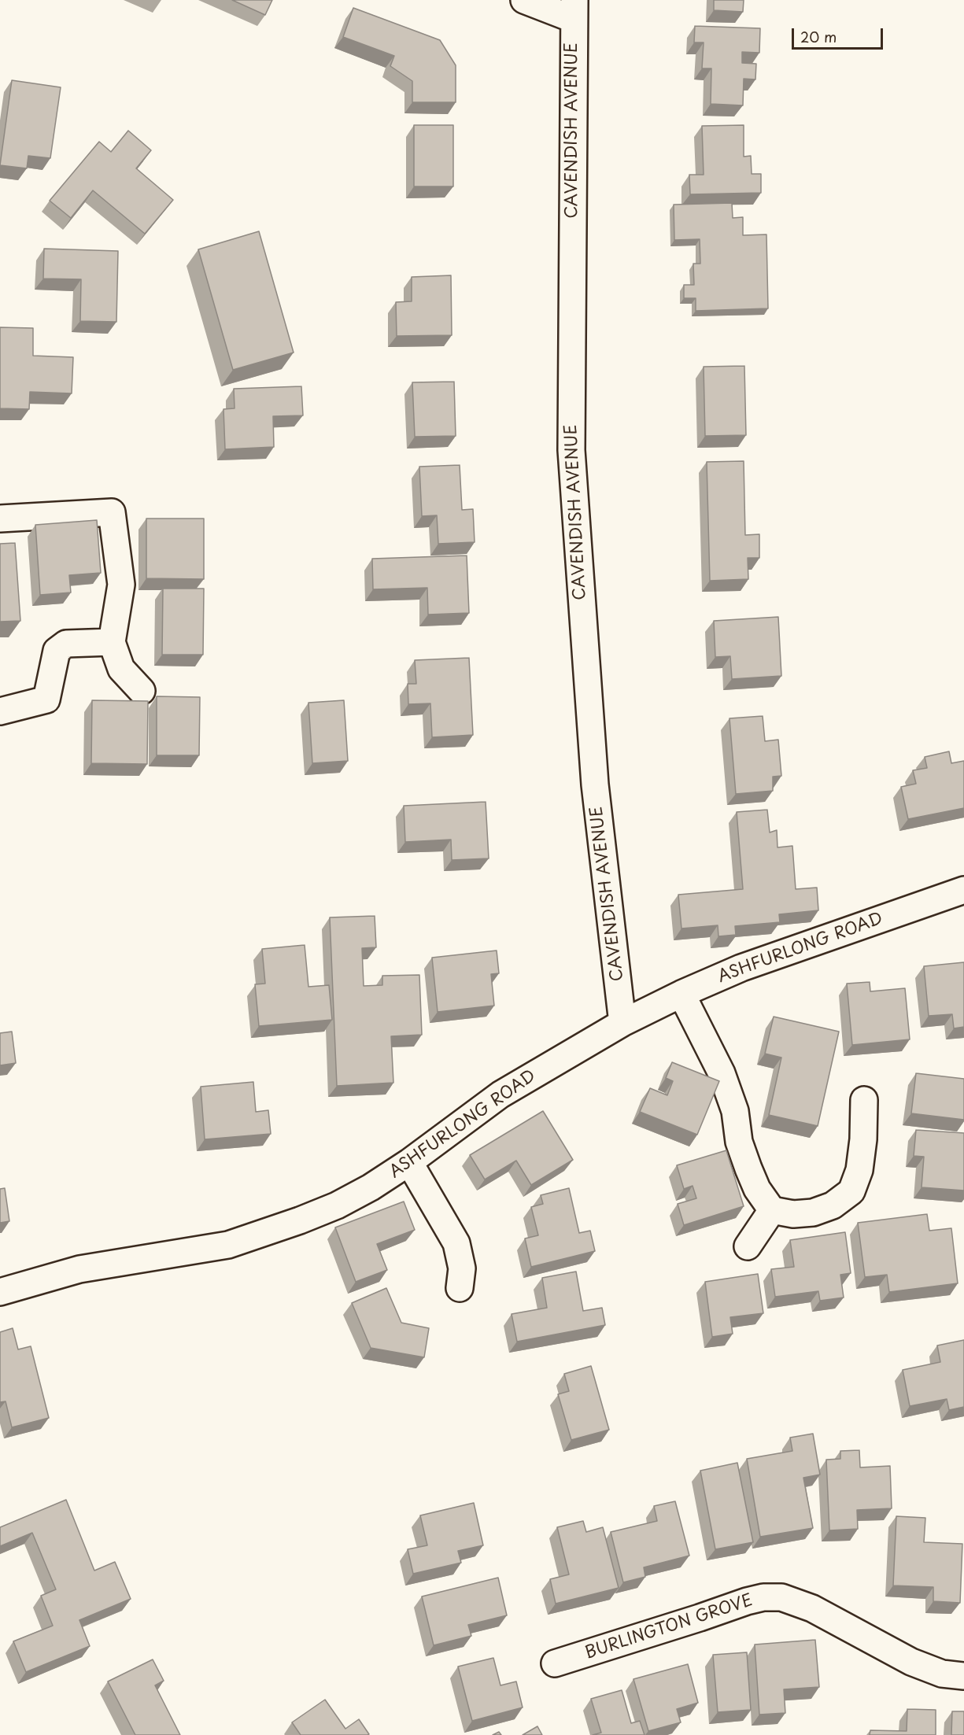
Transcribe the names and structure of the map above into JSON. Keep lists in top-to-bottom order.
{
  "streets": {
    "street": ["CAVENDISH AVENUE", "ASHFURLONG ROAD", "BURLINGTON GROVE"]
  },
  "crossings": [
    ["CAVENDISH AVENUE", "ASHFURLONG ROAD"]
  ],
  "scale_bar": "20 m"
}
